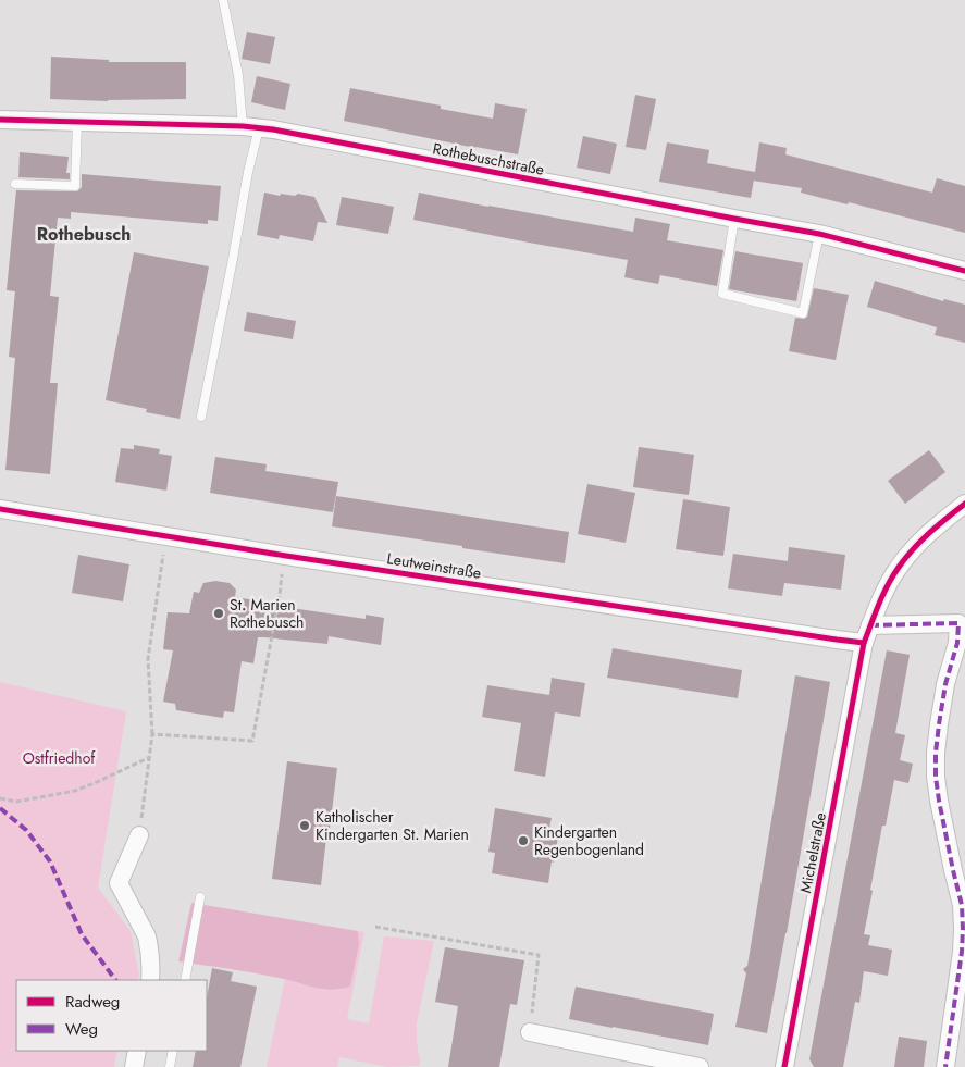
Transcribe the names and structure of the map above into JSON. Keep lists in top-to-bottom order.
{
  "streets": {
    "street": ["Rothebuschstraße", "Leutweinstraße", "Michelstraße"]
  },
  "crossings": [
    ["Leutweinstraße", "Michelstraße"]
  ],
  "districts": ["Rothebusch"],
  "parks": ["Ostfriedhof"],
  "places": ["St. Marien Rothebusch", "Katholischer Kindergarten St. Marien", "Kindergarten Regenbogenland"],
  "legend": ["Radweg", "Weg"]
}
